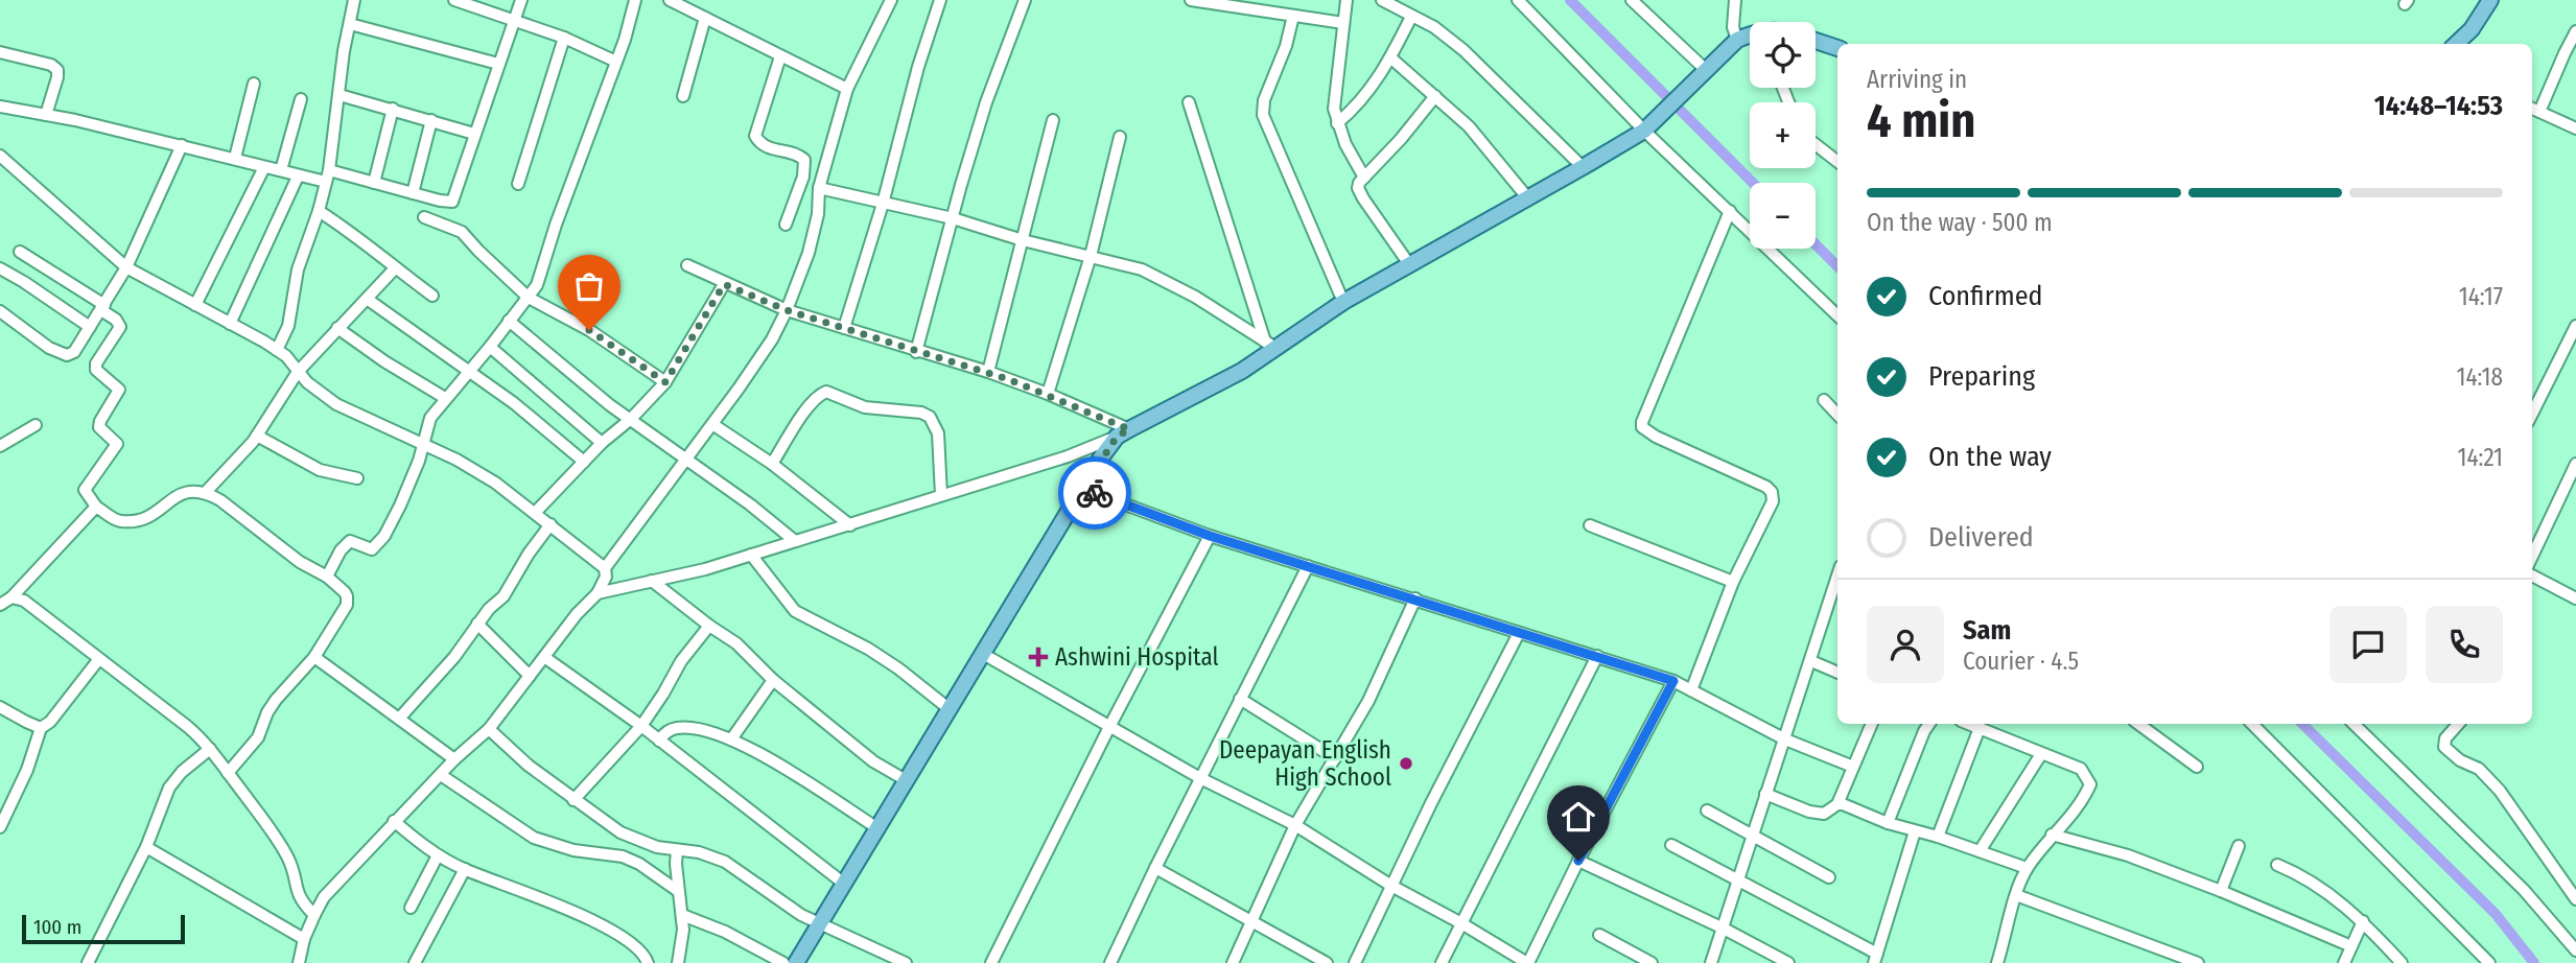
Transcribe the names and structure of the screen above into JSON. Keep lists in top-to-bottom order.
{
  "places": {
    "health": ["Ashwini Hospital"],
    "other": ["Deepayan English High School"]
  },
  "scale_bar": "100 m",
  "page": {
    "map_buttons": ["+", "−"],
    "heading": ["4 min", "Arriving in", "14:48–14:53"],
    "panel": ["Sam", "Courier · 4.5"],
    "bar": "On the way · 500 m",
    "list": [
      ["Confirmed", "14:17"],
      ["Preparing", "14:18"],
      ["On the way", "14:21"],
      "Delivered"
    ],
    "scale": "100 m"
  }
}
